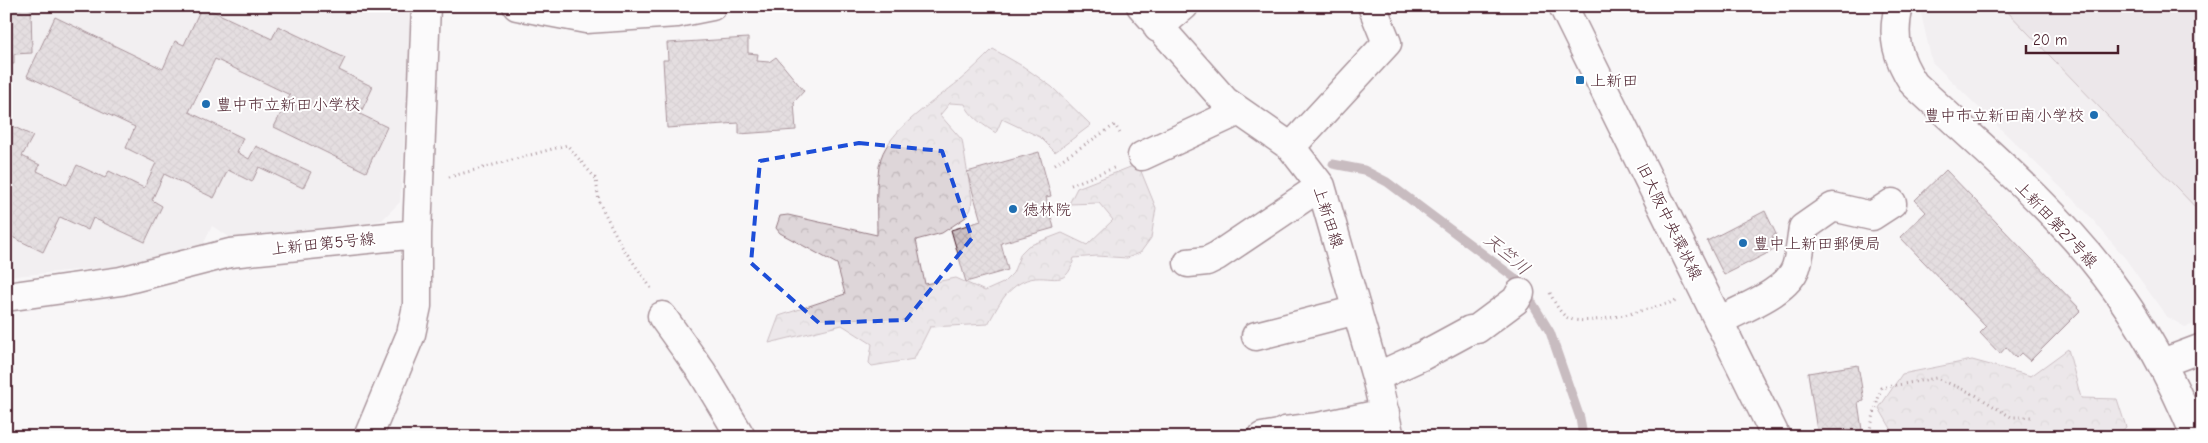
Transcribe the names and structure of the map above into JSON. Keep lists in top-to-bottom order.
{
  "streets": {
    "street": [
      "上新田線",
      "旧大阪中央環状線",
      "上新田第27号線",
      "上新田第5号線"
    ]
  },
  "water": ["天竺川"],
  "places": {
    "transit": ["上新田"],
    "other": [
      "豊中市立新田小学校",
      "豊中市立新田南小学校",
      "徳林院",
      "豊中上新田郵便局"
    ]
  },
  "scale_bar": "20 m"
}
